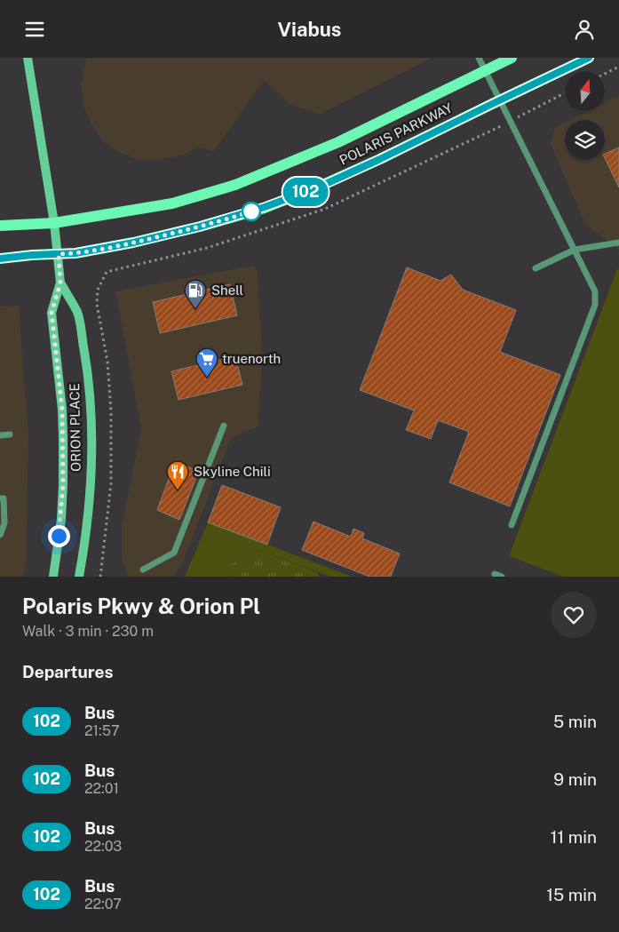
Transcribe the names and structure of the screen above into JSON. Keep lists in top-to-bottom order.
{
  "streets": {
    "main road": ["POLARIS PARKWAY", "ORION PLACE"]
  },
  "crossings": [
    ["POLARIS PARKWAY", "ORION PLACE"]
  ],
  "places": {
    "fuel station": ["Shell"],
    "supermarket": ["truenorth"],
    "restaurant": ["Skyline Chili"]
  },
  "lines": ["bus line 102"],
  "north": "top",
  "page": {
    "header": "Viabus",
    "on_map": "102",
    "heading": [
      ["Polaris Pkwy & Orion Pl", "Walk · 3 min · 230 m"],
      "Departures"
    ],
    "list": [
      {
        "mark": "102",
        "name": "Bus",
        "note": "21:57",
        "value": "5 min"
      },
      {
        "mark": "102",
        "name": "Bus",
        "note": "22:01",
        "value": "9 min"
      },
      {
        "mark": "102",
        "name": "Bus",
        "note": "22:03",
        "value": "11 min"
      },
      {
        "mark": "102",
        "name": "Bus",
        "note": "22:07",
        "value": "15 min"
      }
    ]
  }
}
